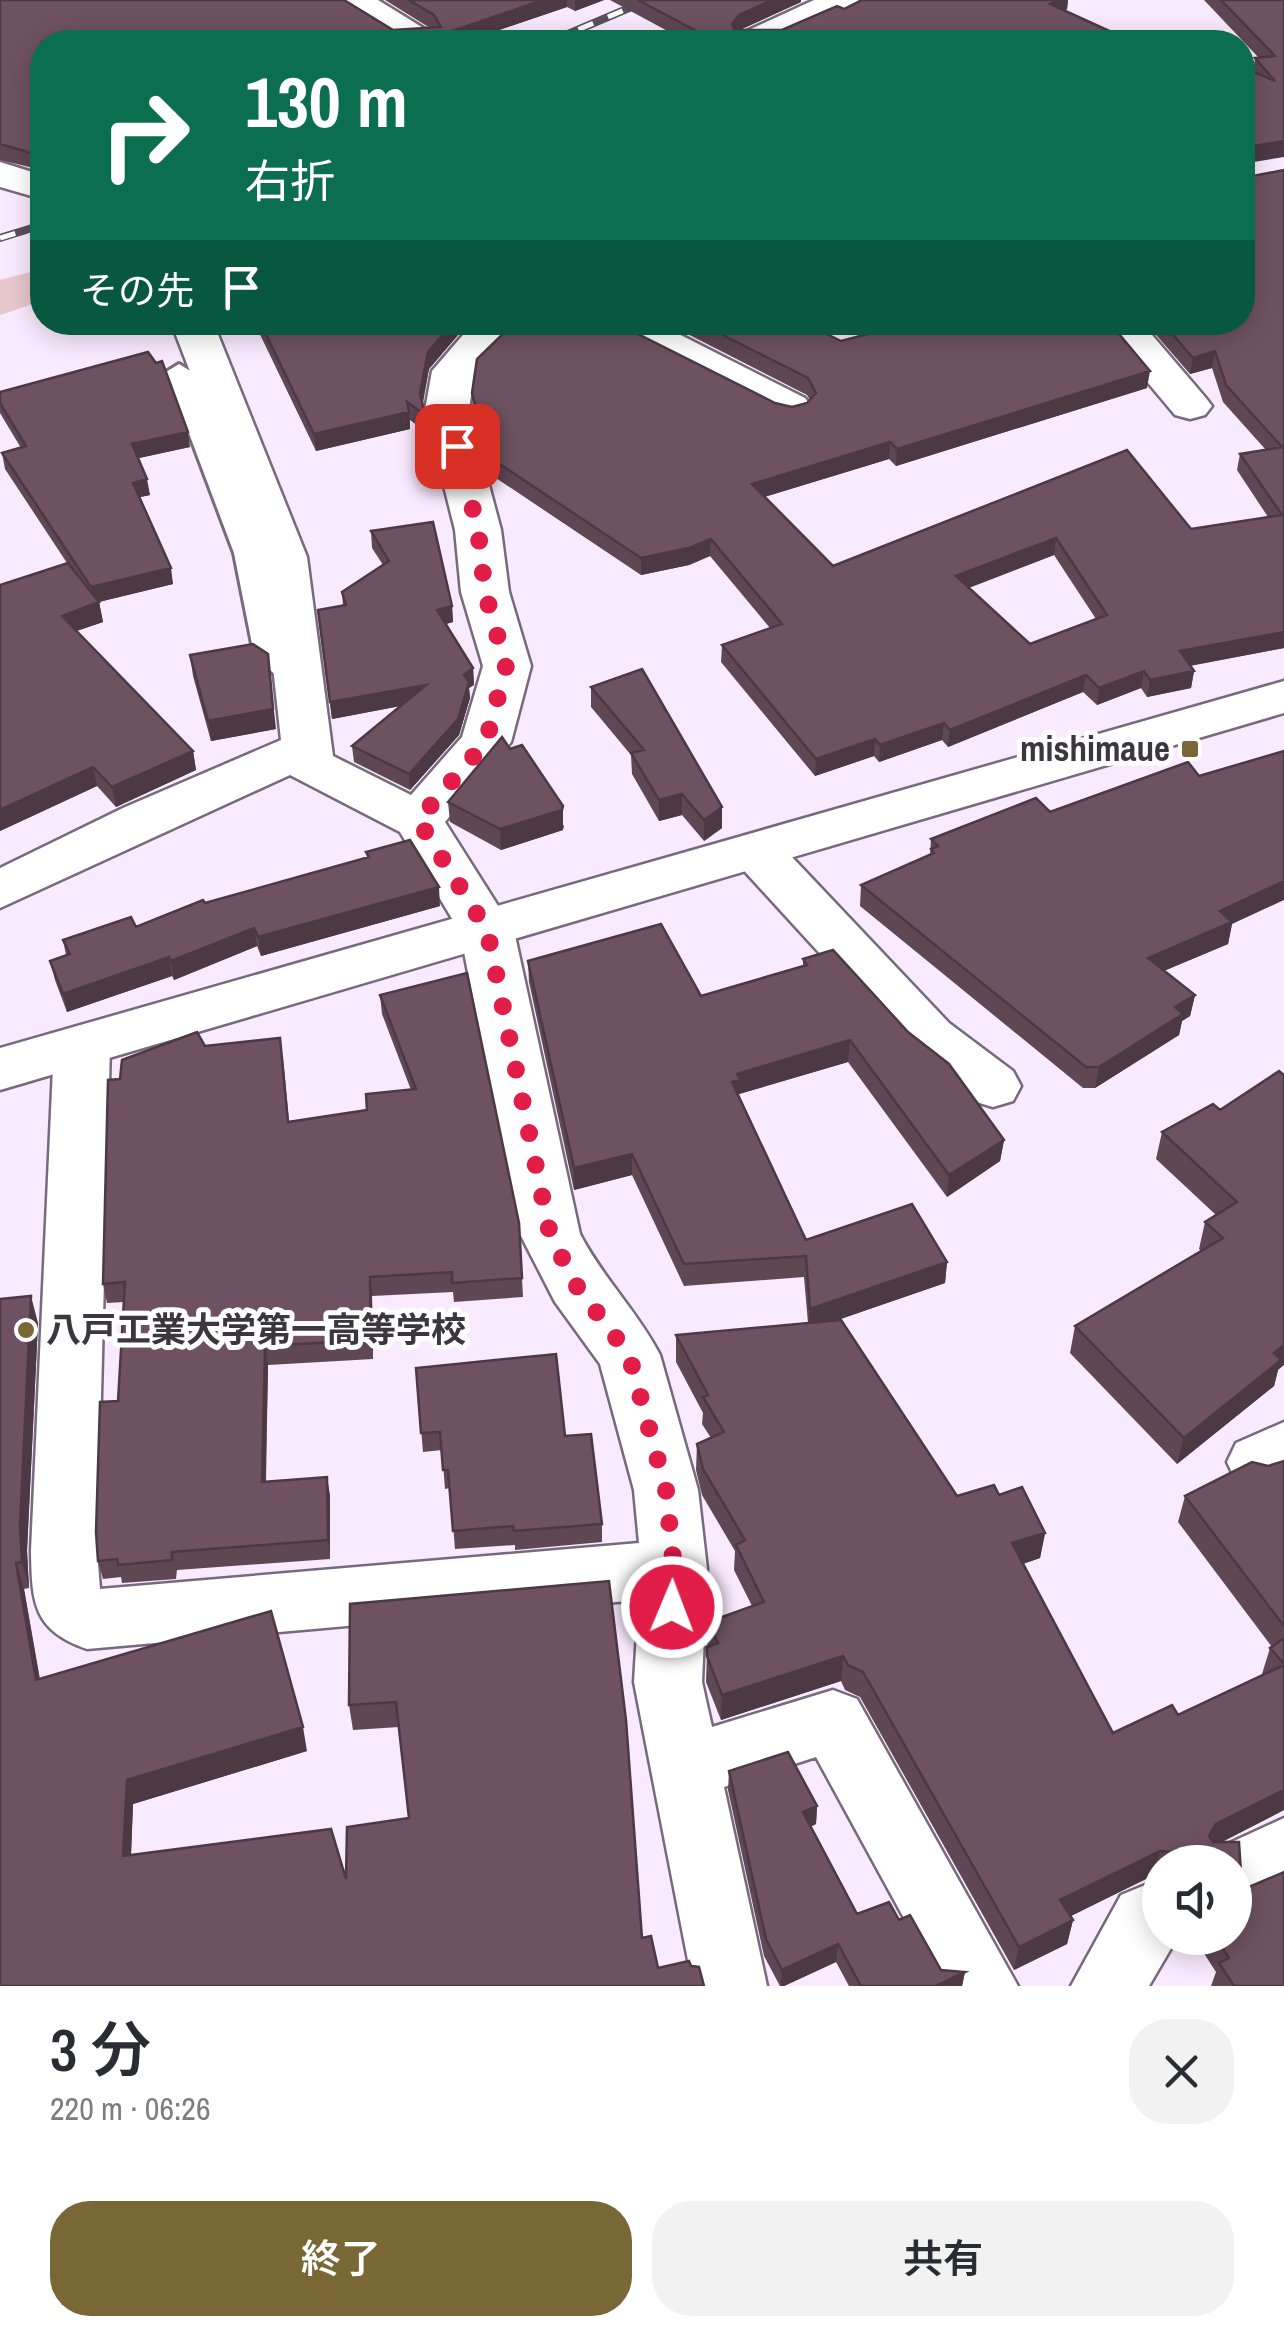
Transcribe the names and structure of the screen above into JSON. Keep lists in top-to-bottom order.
{
  "places": {
    "transit": ["mishimaue"],
    "other": ["八戸工業大学第一高等学校"]
  },
  "page": {
    "turn": ["130 m", "右折"],
    "then": "その先",
    "heading": ["3 分", "220 m · 06:26"],
    "buttons": ["終了", "共有"]
  }
}
